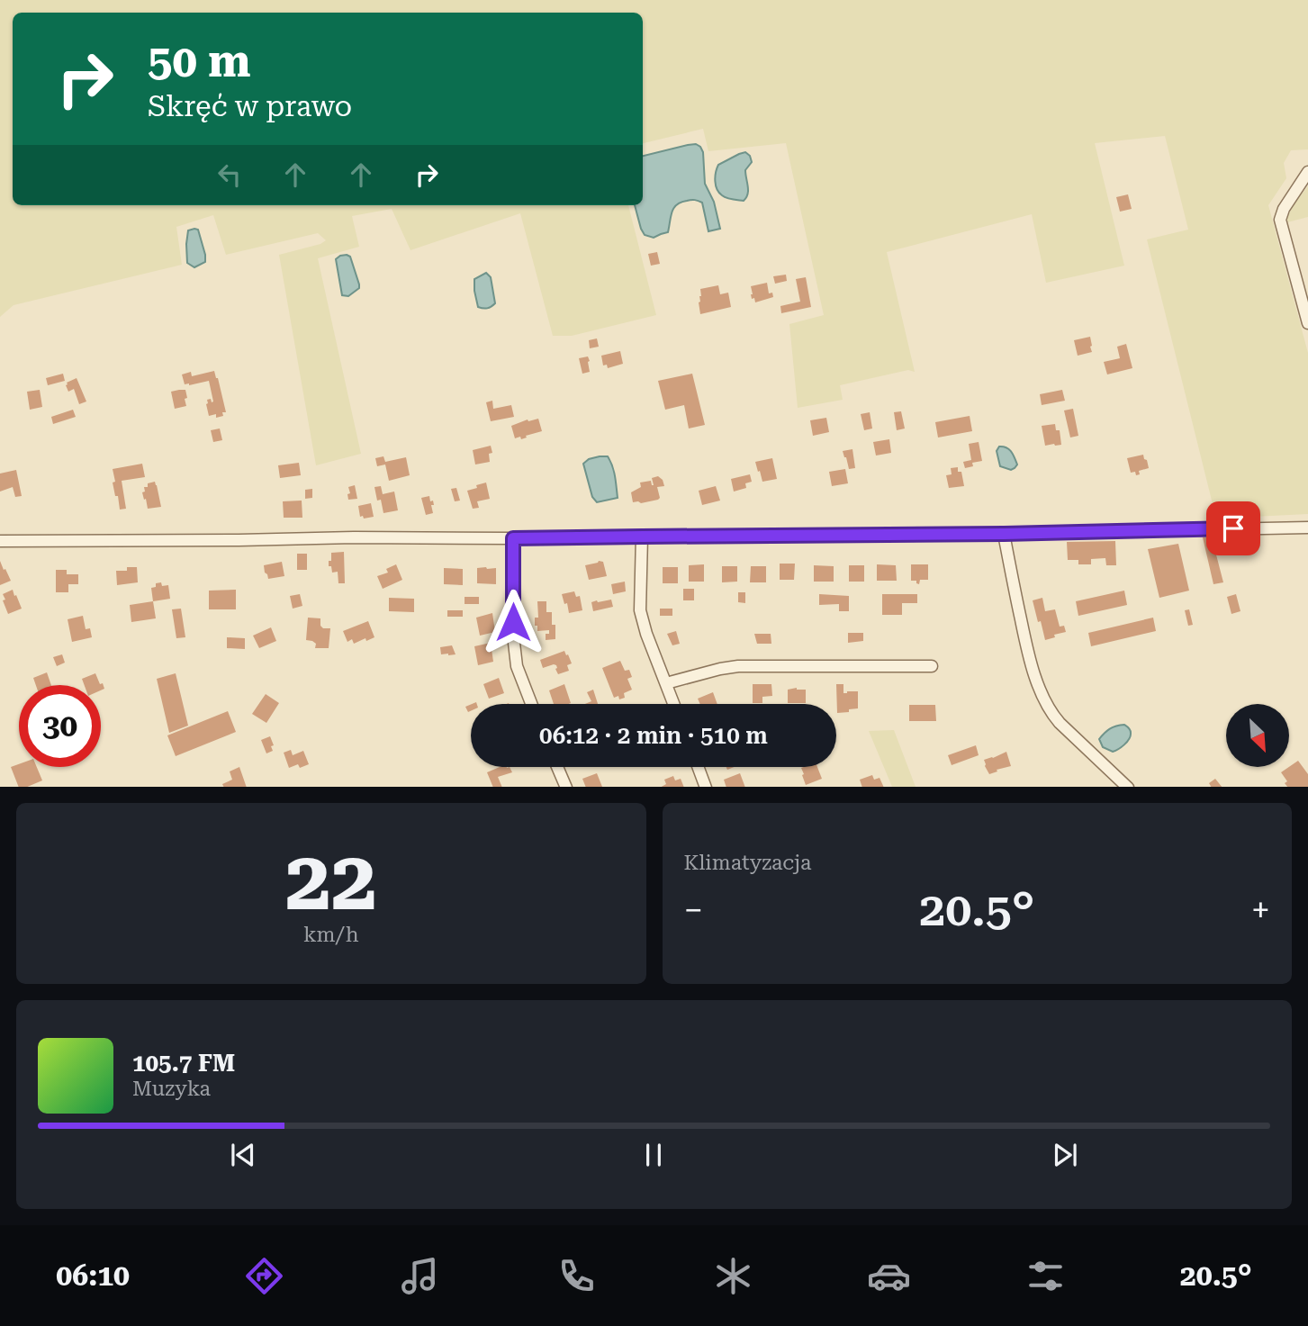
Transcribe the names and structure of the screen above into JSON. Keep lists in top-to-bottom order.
{
  "north": "bottom right",
  "page": {
    "turn": ["50 m", "Skręć w prawo"],
    "limit": "30",
    "trip": "06:12 · 2 min · 510 m",
    "tile": [
      ["22", "km/h"],
      "Klimatyzacja"
    ],
    "heat": ["−", "20.5°", "+"],
    "song": ["105.7 FM", "Muzyka"],
    "tabs": ["06:10", "20.5°"]
  }
}
